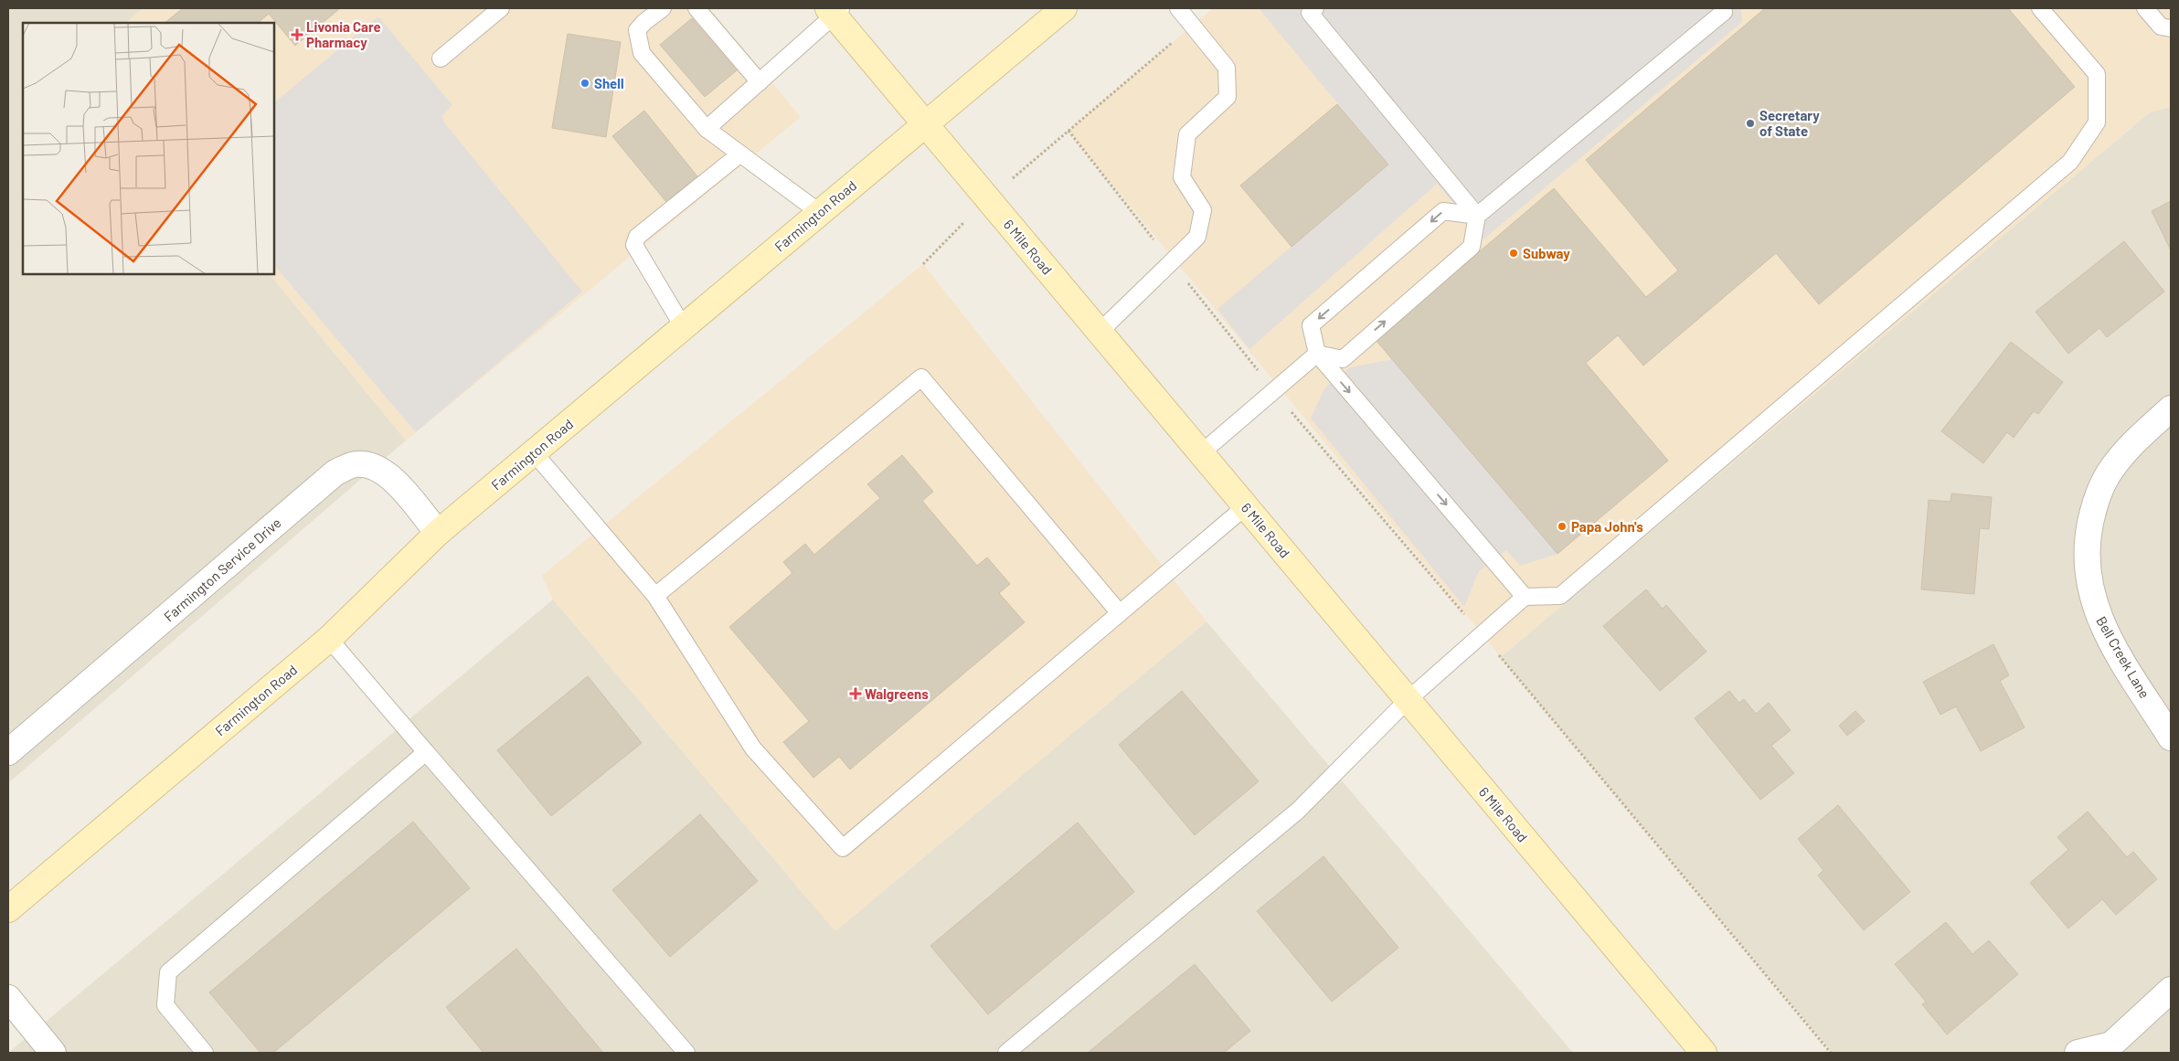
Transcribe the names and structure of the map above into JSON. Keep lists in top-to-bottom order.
{
  "streets": {
    "main road": ["Farmington Road", "6 Mile Road"],
    "street": ["Farmington Service Drive", "Bell Creek Lane"]
  },
  "crossings": [
    ["Farmington Road", "6 Mile Road"],
    ["Farmington Road", "Farmington Service Drive"]
  ],
  "places": {
    "health": ["Livonia Care Pharmacy", "Walgreens"],
    "other": [
      "Shell",
      "Secretary of State",
      "Subway",
      "Papa John's"
    ]
  }
}
